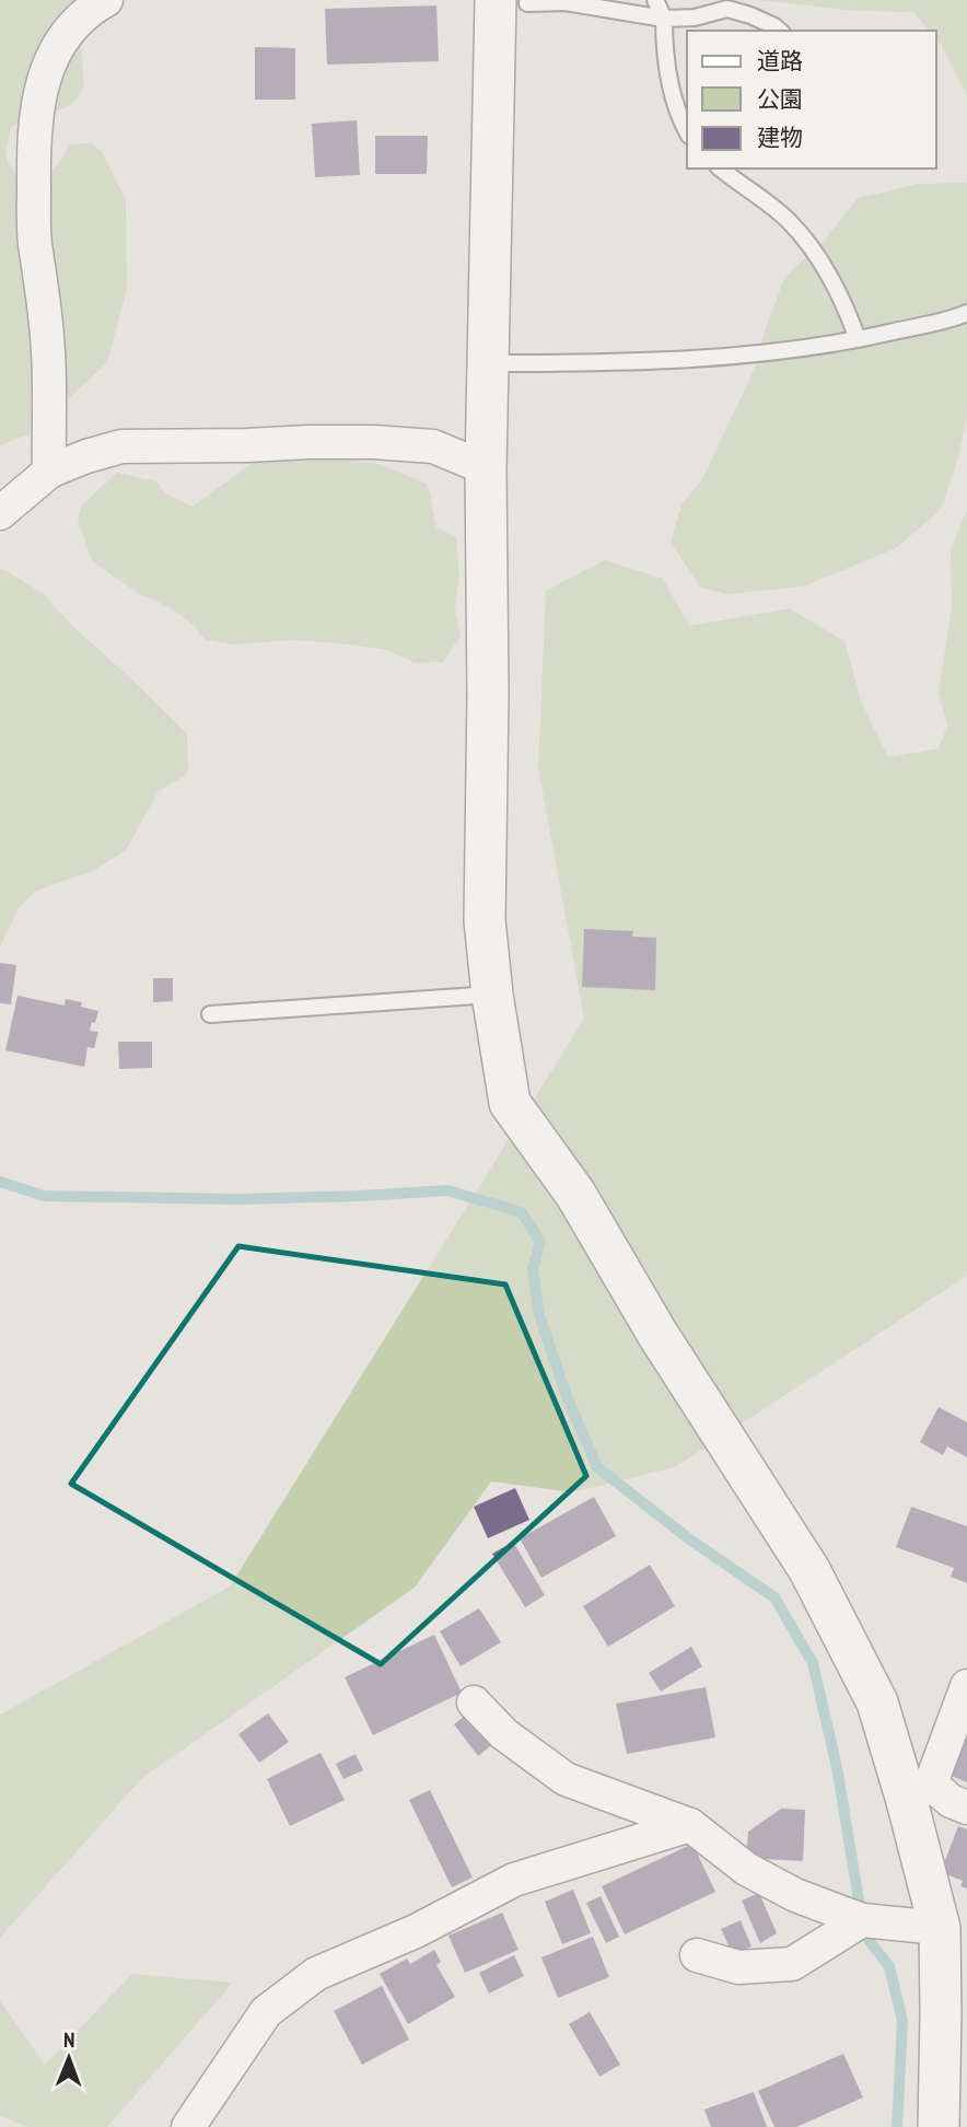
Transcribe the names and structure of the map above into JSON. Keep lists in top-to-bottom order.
{
  "legend": ["道路", "公園", "建物"],
  "north": "top"
}
